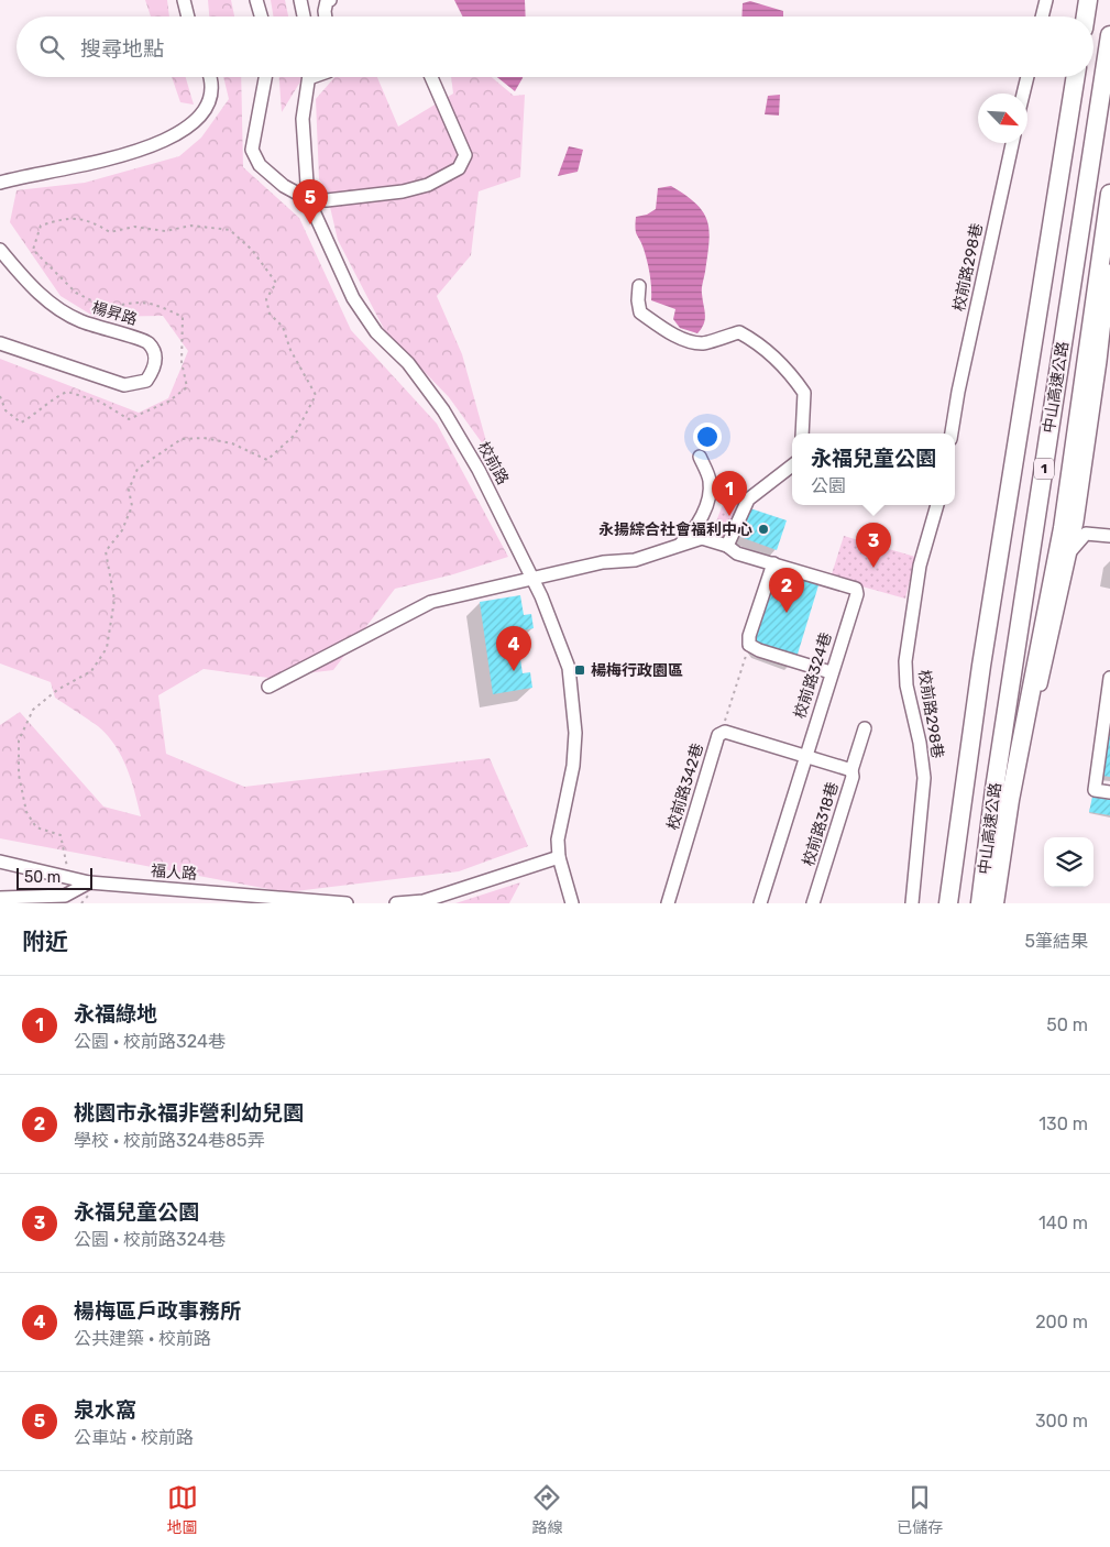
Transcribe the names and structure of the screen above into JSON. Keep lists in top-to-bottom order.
{
  "streets": {
    "highway": ["中山高速公路", "1"],
    "street": [
      "校前路298巷",
      "楊昇路",
      "校前路",
      "校前路324巷",
      "校前路342巷",
      "校前路318巷",
      "福人路"
    ]
  },
  "crossings": [
    ["校前路", "校前路324巷"],
    ["校前路324巷", "校前路342巷"],
    ["校前路324巷", "校前路318巷"],
    ["校前路342巷", "校前路318巷"]
  ],
  "places": {
    "other": ["永揚綜合社會福利中心"],
    "transit": ["楊梅行政園區"]
  },
  "scale_bar": "50 m",
  "north": "bottom right",
  "page": {
    "search": "搜尋地點",
    "pins": [
      "5",
      "1",
      "3",
      "2",
      "4"
    ],
    "popup": ["永福兒童公園", "公園"],
    "scale": "50 m",
    "heading": ["附近", "5筆結果"],
    "list": [
      {
        "mark": "1",
        "name": "永福綠地",
        "note": "公園 · 校前路324巷",
        "value": "50 m"
      },
      {
        "mark": "2",
        "name": "桃園市永福非營利幼兒園",
        "note": "學校 · 校前路324巷85弄",
        "value": "130 m"
      },
      {
        "mark": "3",
        "name": "永福兒童公園",
        "note": "公園 · 校前路324巷",
        "value": "140 m"
      },
      {
        "mark": "4",
        "name": "楊梅區戶政事務所",
        "note": "公共建築 · 校前路",
        "value": "200 m"
      },
      {
        "mark": "5",
        "name": "泉水窩",
        "note": "公車站 · 校前路",
        "value": "300 m"
      }
    ],
    "nav": ["地圖", "路線", "已儲存"]
  }
}
